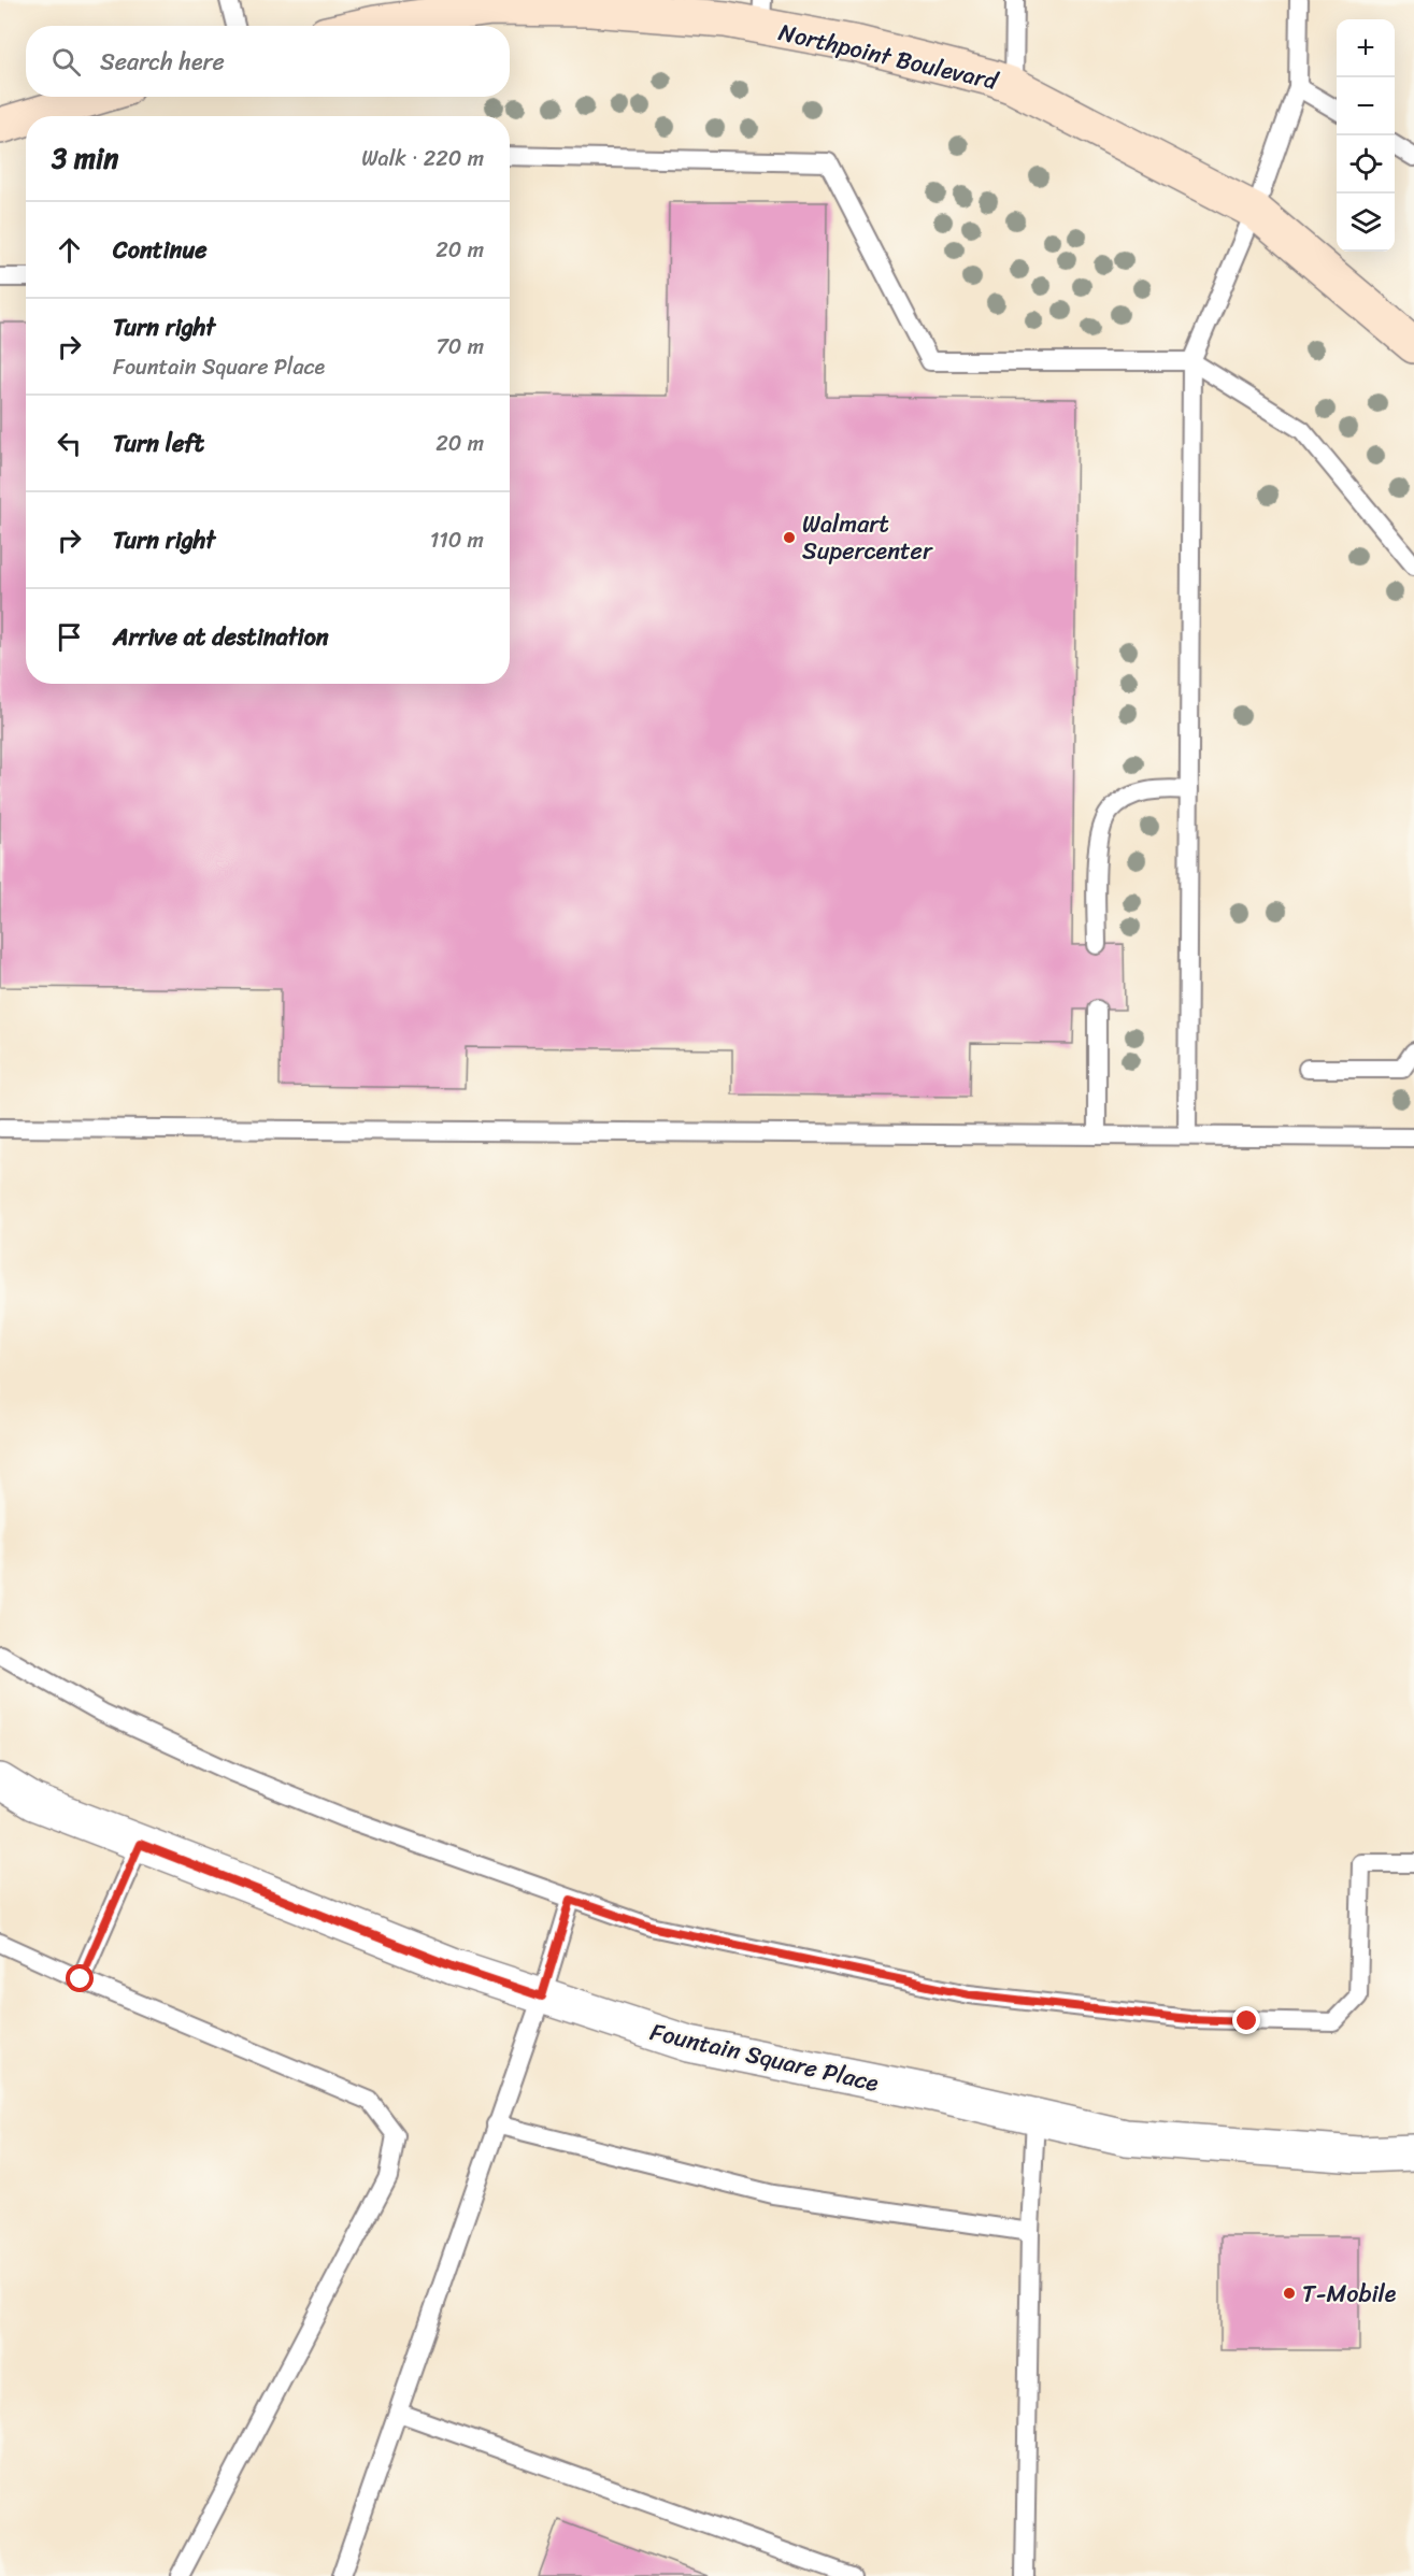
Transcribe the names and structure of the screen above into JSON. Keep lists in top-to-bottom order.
{
  "streets": {
    "main road": ["Northpoint Boulevard"],
    "street": ["Fountain Square Place"]
  },
  "places": ["Walmart Supercenter", "T-Mobile"],
  "page": {
    "map_buttons": ["+", "−"],
    "search": "Search here",
    "heading": ["3 min", "Walk · 220 m"],
    "list": [
      ["Continue", "20 m"],
      ["Turn right", "Fountain Square Place", "70 m"],
      ["Turn left", "20 m"],
      ["Turn right", "110 m"],
      "Arrive at destination"
    ]
  }
}
